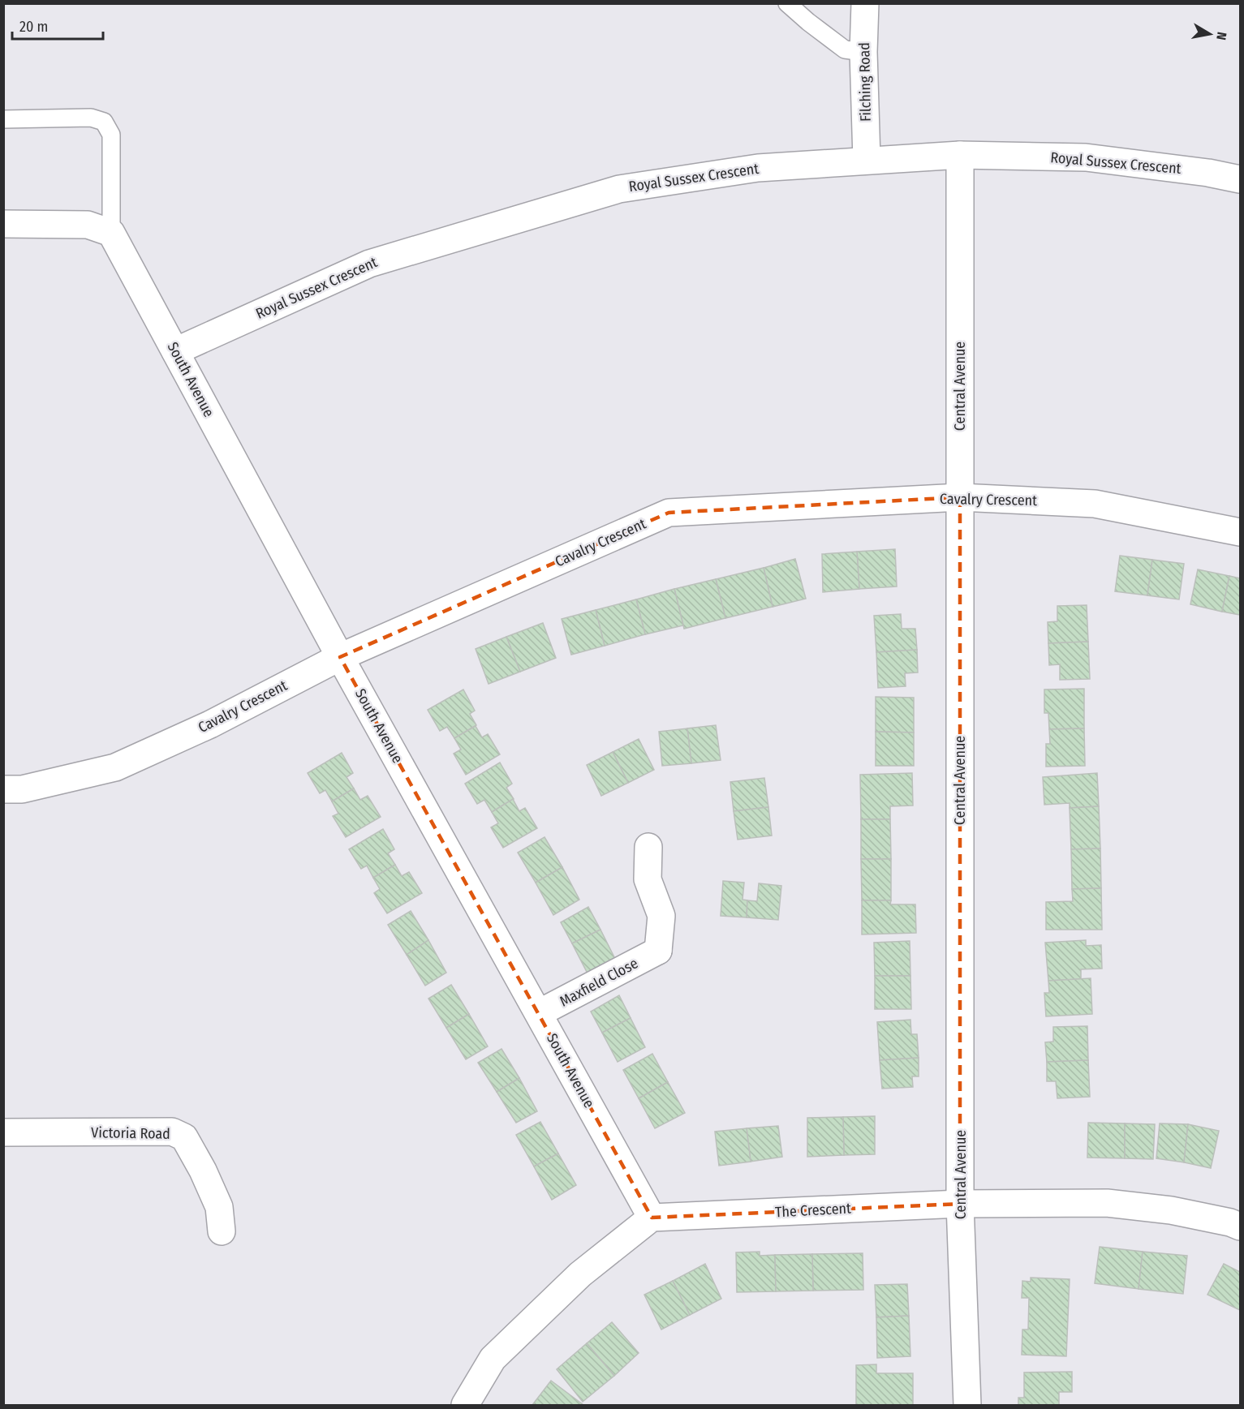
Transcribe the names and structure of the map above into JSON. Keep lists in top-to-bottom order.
{
  "streets": {
    "street": [
      "Filching Road",
      "Royal Sussex Crescent",
      "South Avenue",
      "Central Avenue",
      "Cavalry Crescent",
      "Maxfield Close",
      "Victoria Road",
      "The Crescent"
    ]
  },
  "crossings": [
    ["Filching Road", "Royal Sussex Crescent"],
    ["Royal Sussex Crescent", "South Avenue"],
    ["Royal Sussex Crescent", "Central Avenue"],
    ["South Avenue", "Cavalry Crescent"],
    ["South Avenue", "Maxfield Close"],
    ["South Avenue", "The Crescent"],
    ["Central Avenue", "Cavalry Crescent"],
    ["Central Avenue", "The Crescent"]
  ],
  "scale_bar": "20 m",
  "north": "right"
}
